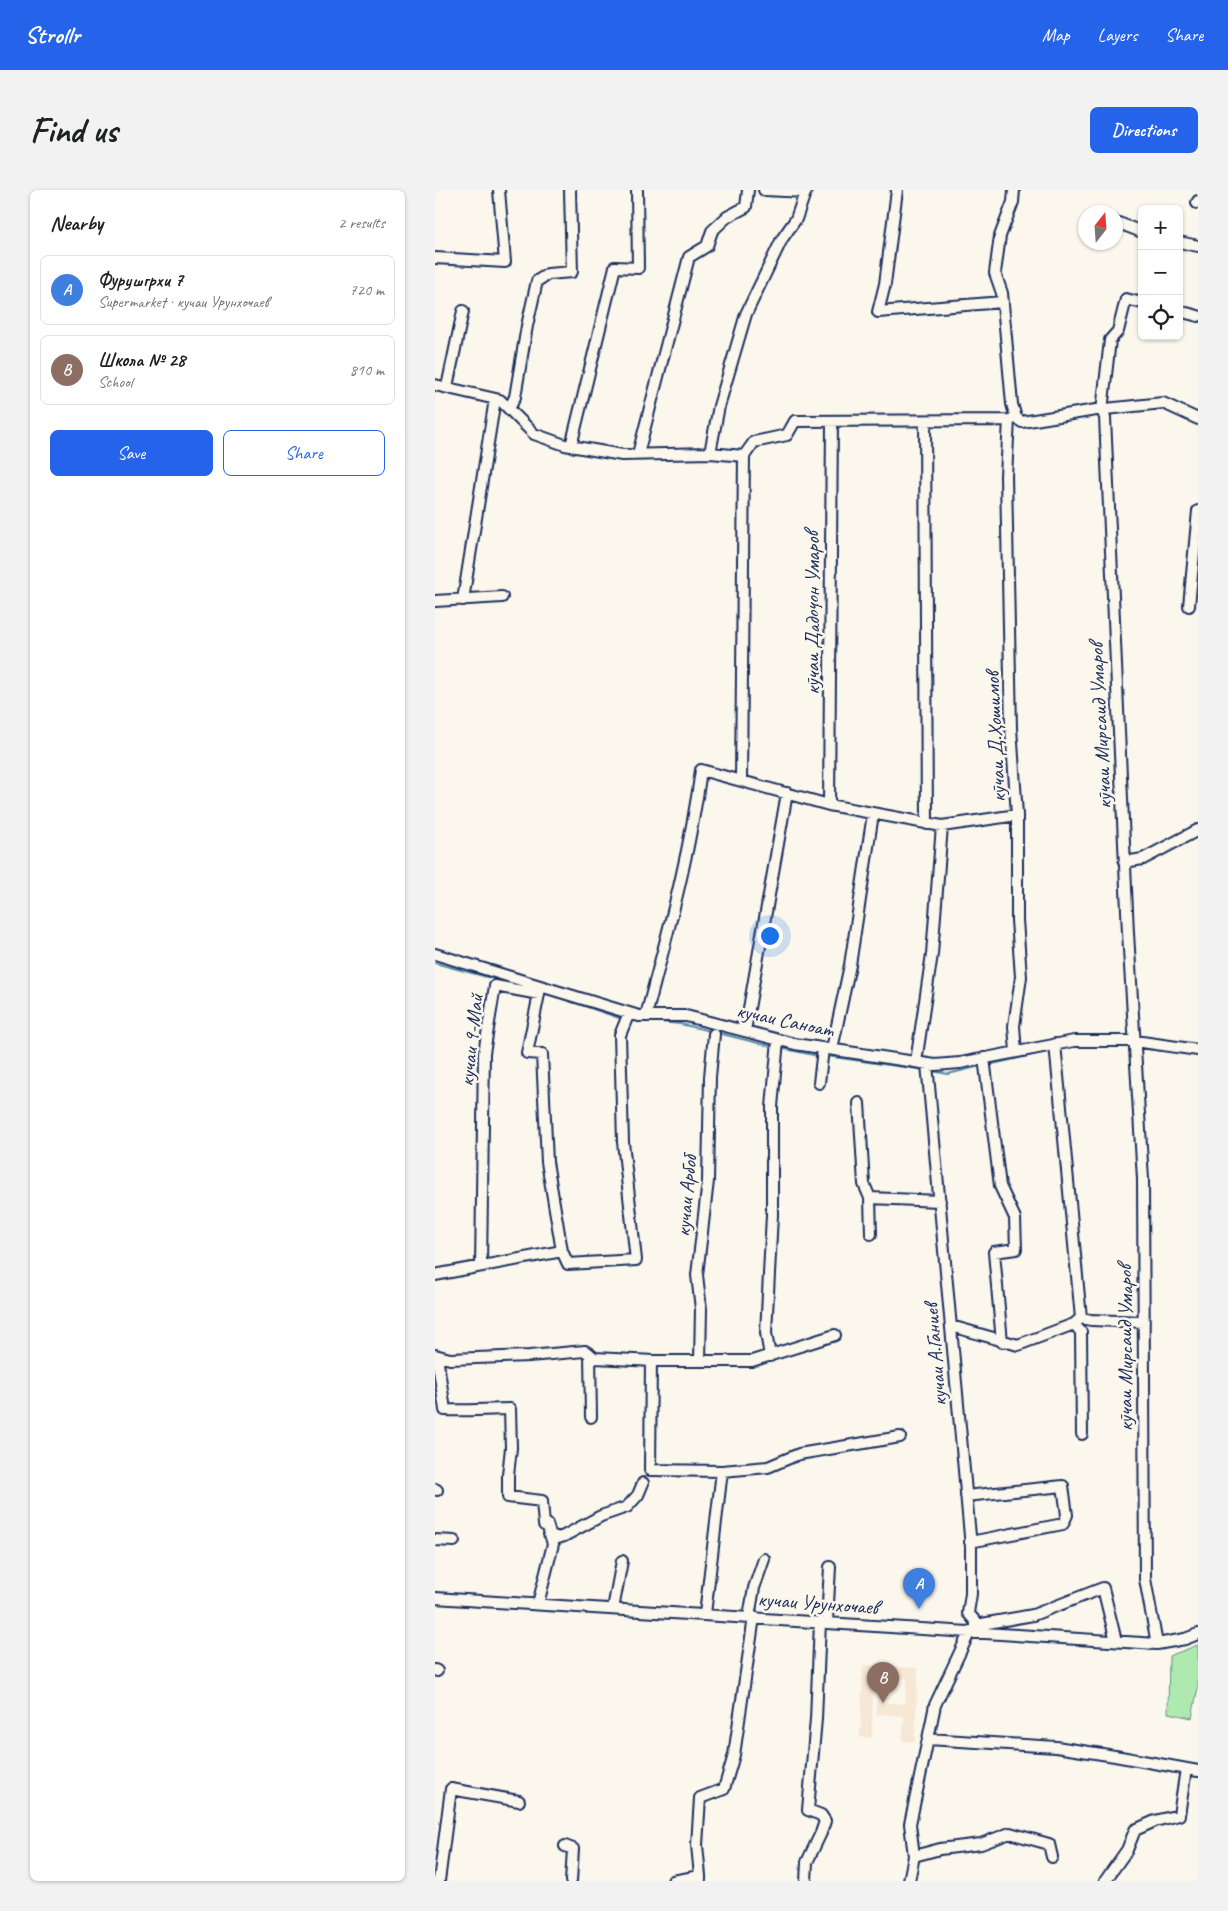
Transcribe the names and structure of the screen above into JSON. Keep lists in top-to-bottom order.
{
  "streets": {
    "street": [
      "кӯчаи Дадоҷон Умаров",
      "кӯчаи Мирсаид Умаров",
      "кӯчаи Д.Ҳошимов",
      "кучаи Саноат",
      "кучаи 9-Май",
      "кучаи Арбоб",
      "кучаи А.Ганиев",
      "кучаи Урунхочаев"
    ]
  },
  "crossings": [
    ["кӯчаи Мирсаид Умаров", "кучаи Саноат"],
    ["кӯчаи Мирсаид Умаров", "кучаи Урунхочаев"],
    ["кӯчаи Д.Ҳошимов", "кучаи Саноат"],
    ["кучаи Саноат", "кучаи А.Ганиев"],
    ["кучаи А.Ганиев", "кучаи Урунхочаев"]
  ],
  "north": "top",
  "page": {
    "header": "Strollr",
    "nav": ["Map", "Layers", "Share"],
    "buttons": [
      "Directions",
      ["Save", "Share"]
    ],
    "title": "Find us",
    "heading": ["Nearby", "2 results"],
    "map_buttons": ["+", "−"],
    "list": [
      {
        "mark": "A",
        "name": "Фурушгрхи 7",
        "note": "Supermarket · кучаи Урунхочаев",
        "value": "720 m"
      },
      {
        "mark": "B",
        "name": "Школа № 28",
        "note": "School",
        "value": "810 m"
      }
    ],
    "pins": ["A", "B"]
  }
}
